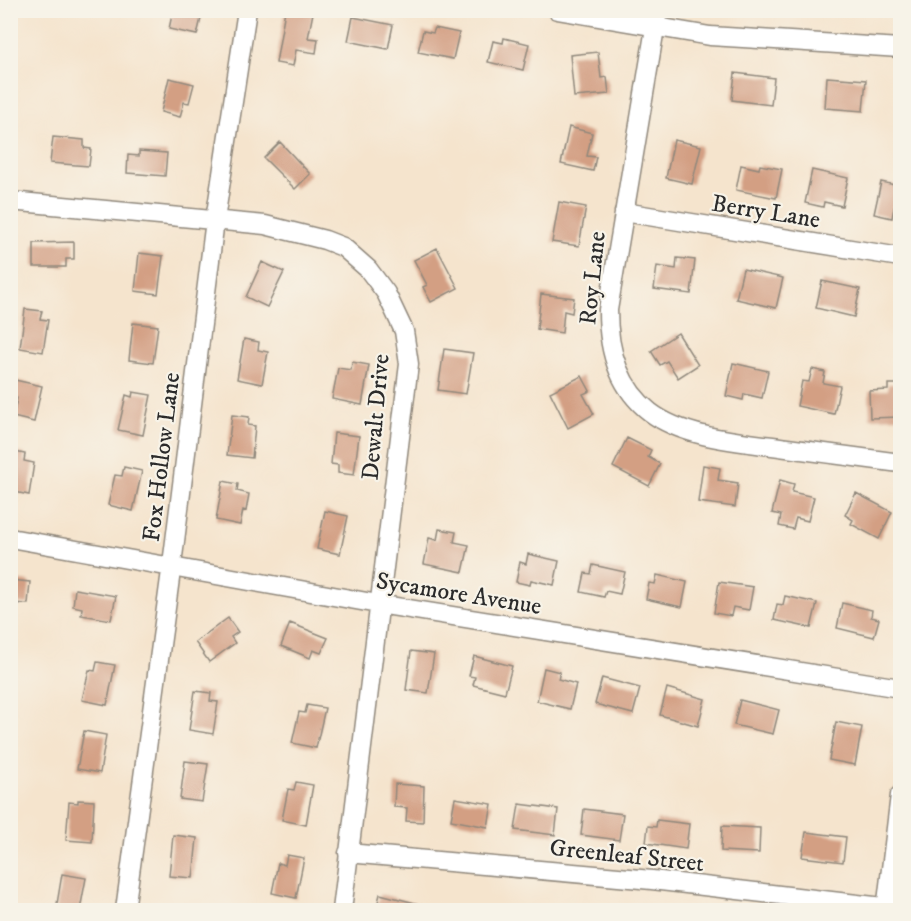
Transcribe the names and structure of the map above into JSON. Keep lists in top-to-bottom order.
{
  "streets": {
    "street": [
      "Berry Lane",
      "Roy Lane",
      "Dewalt Drive",
      "Fox Hollow Lane",
      "Sycamore Avenue",
      "Greenleaf Street"
    ]
  },
  "crossings": [
    ["Berry Lane", "Roy Lane"],
    ["Dewalt Drive", "Fox Hollow Lane"],
    ["Dewalt Drive", "Sycamore Avenue"],
    ["Dewalt Drive", "Greenleaf Street"],
    ["Fox Hollow Lane", "Sycamore Avenue"]
  ]
}
